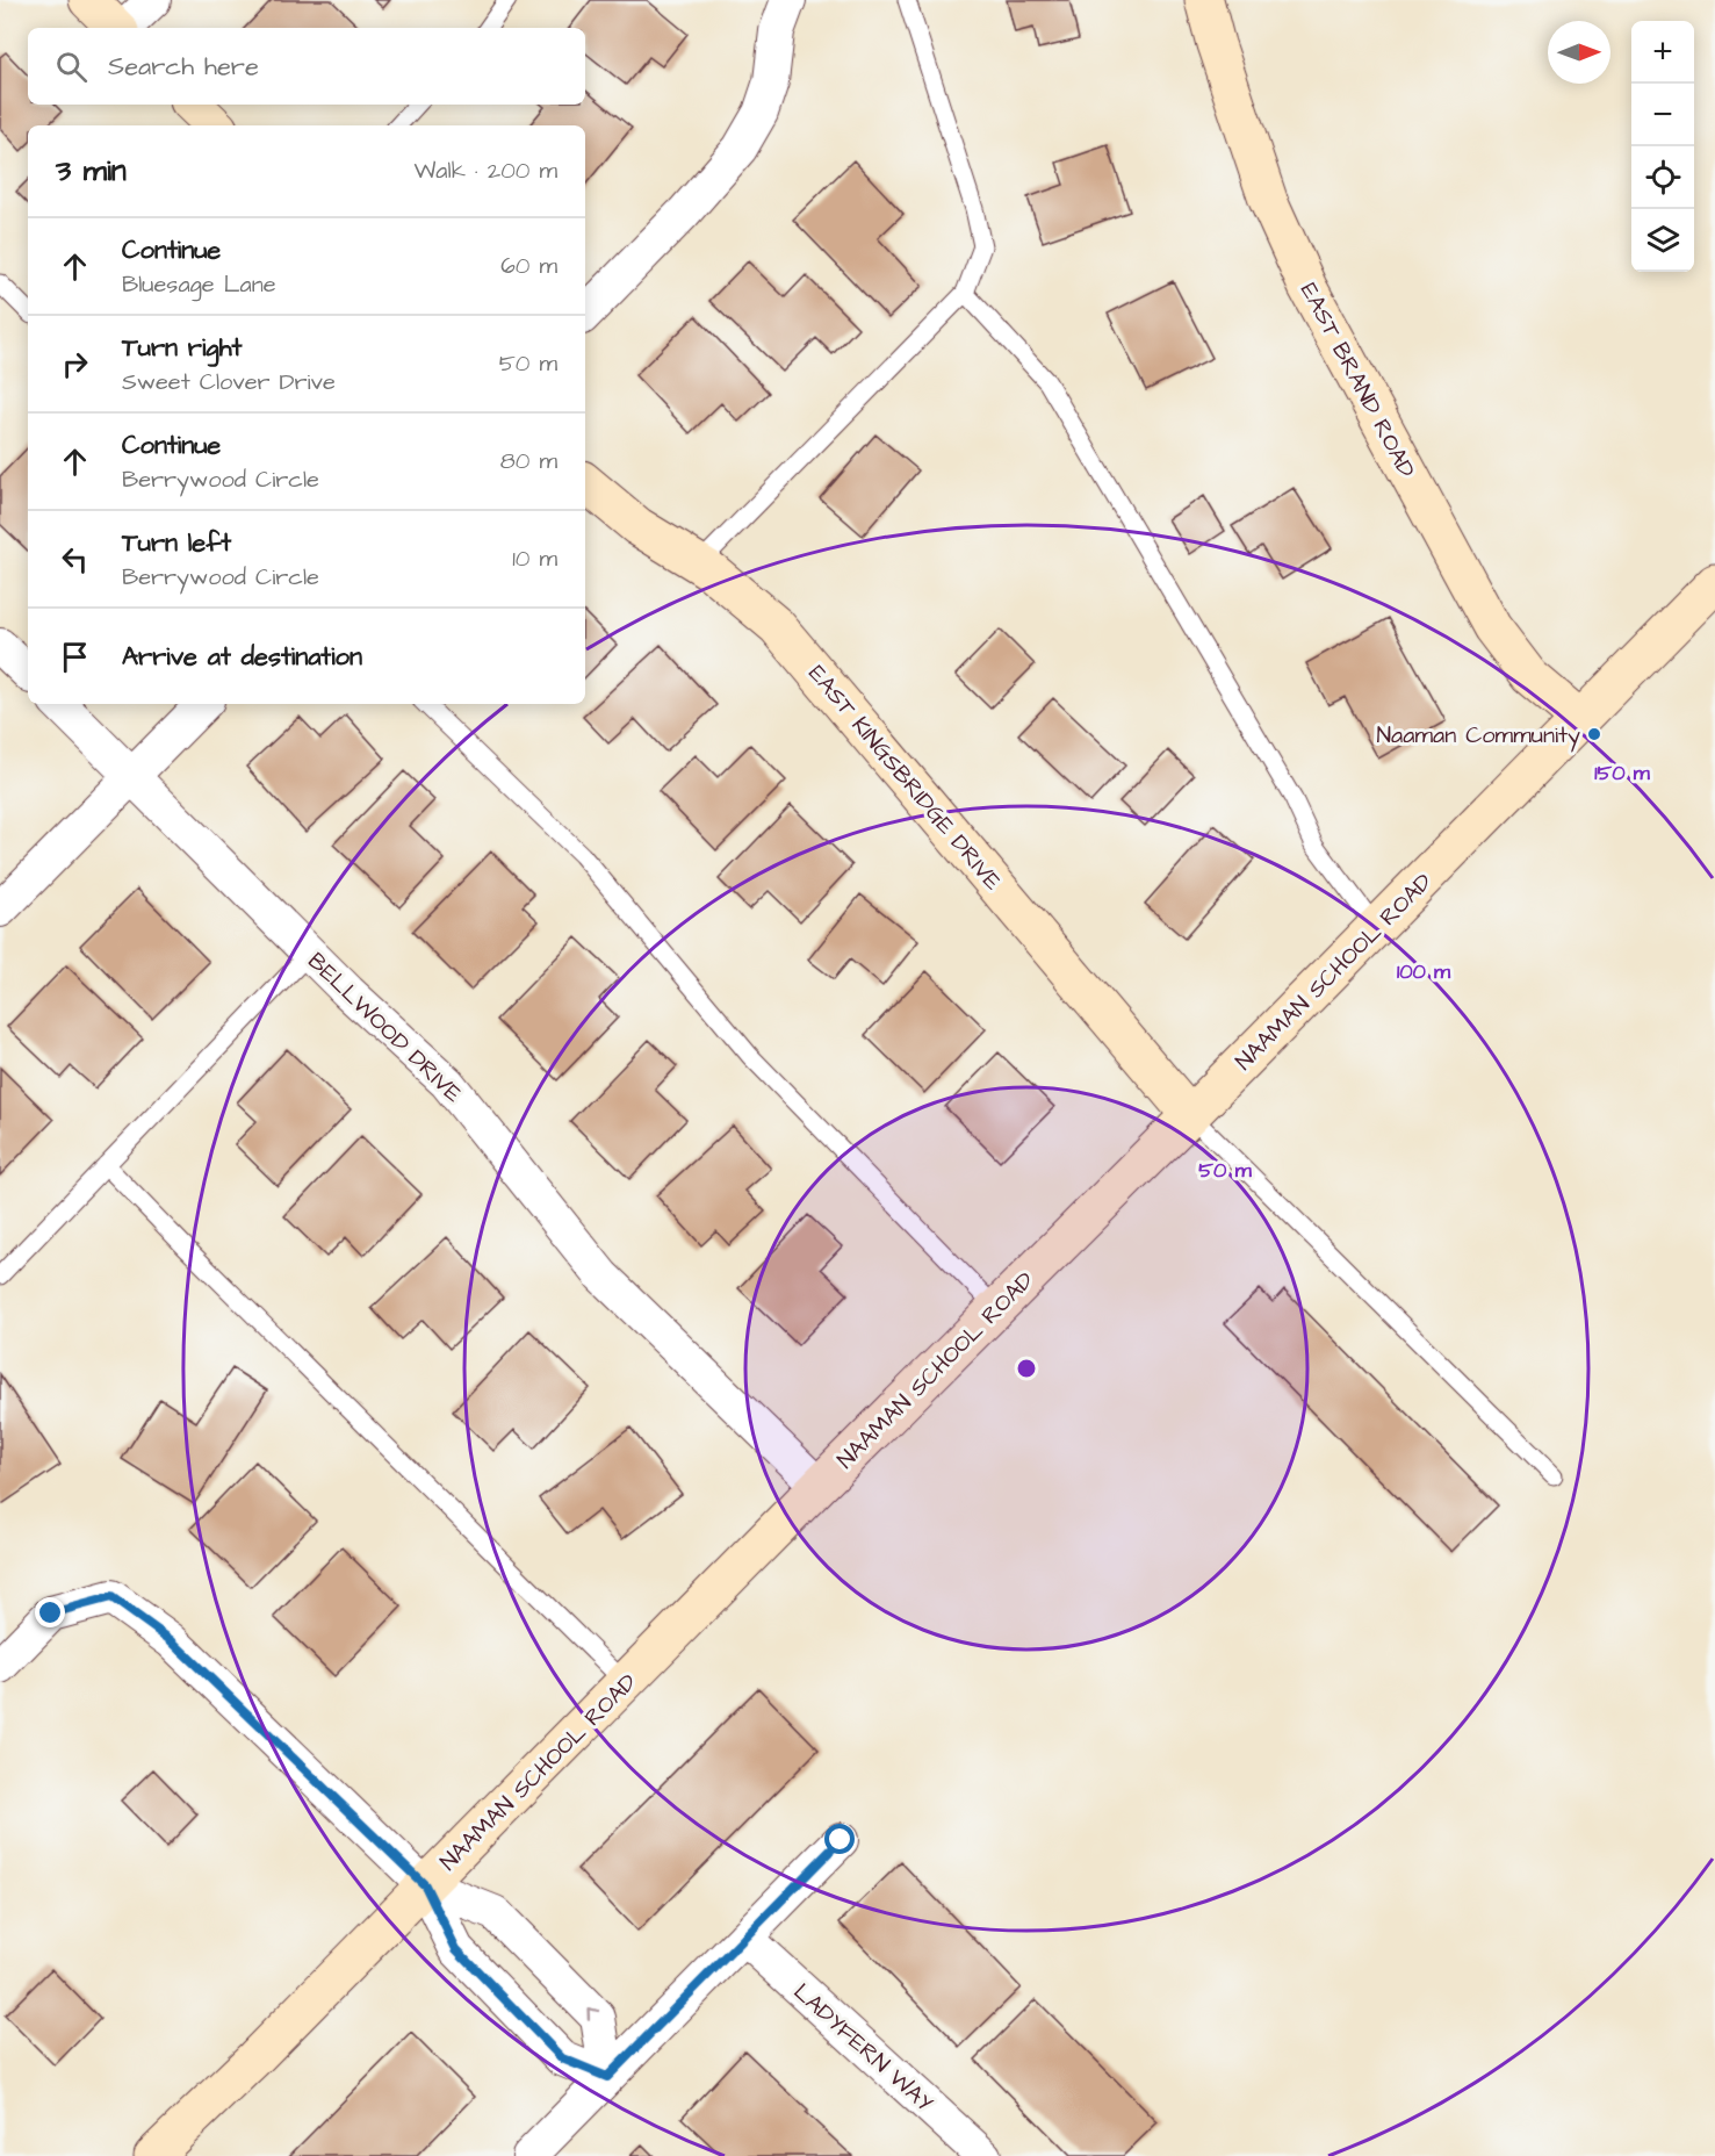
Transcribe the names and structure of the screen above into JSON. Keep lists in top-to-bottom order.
{
  "streets": {
    "main road": ["EAST BRAND ROAD", "EAST KINGSBRIDGE DRIVE", "NAAMAN SCHOOL ROAD"],
    "street": ["BELLWOOD DRIVE", "LADYFERN WAY"]
  },
  "crossings": [
    ["EAST BRAND ROAD", "NAAMAN SCHOOL ROAD"],
    ["EAST KINGSBRIDGE DRIVE", "NAAMAN SCHOOL ROAD"],
    ["NAAMAN SCHOOL ROAD", "BELLWOOD DRIVE"]
  ],
  "places": ["Naaman Community"],
  "north": "right",
  "page": {
    "map_buttons": ["+", "−"],
    "search": "Search here",
    "heading": ["3 min", "Walk · 200 m"],
    "list": [
      ["Continue", "Bluesage Lane", "60 m"],
      ["Turn right", "Sweet Clover Drive", "50 m"],
      ["Continue", "Berrywood Circle", "80 m"],
      ["Turn left", "Berrywood Circle", "10 m"],
      "Arrive at destination"
    ]
  },
  "rings": ["150 m", "100 m", "50 m"]
}
